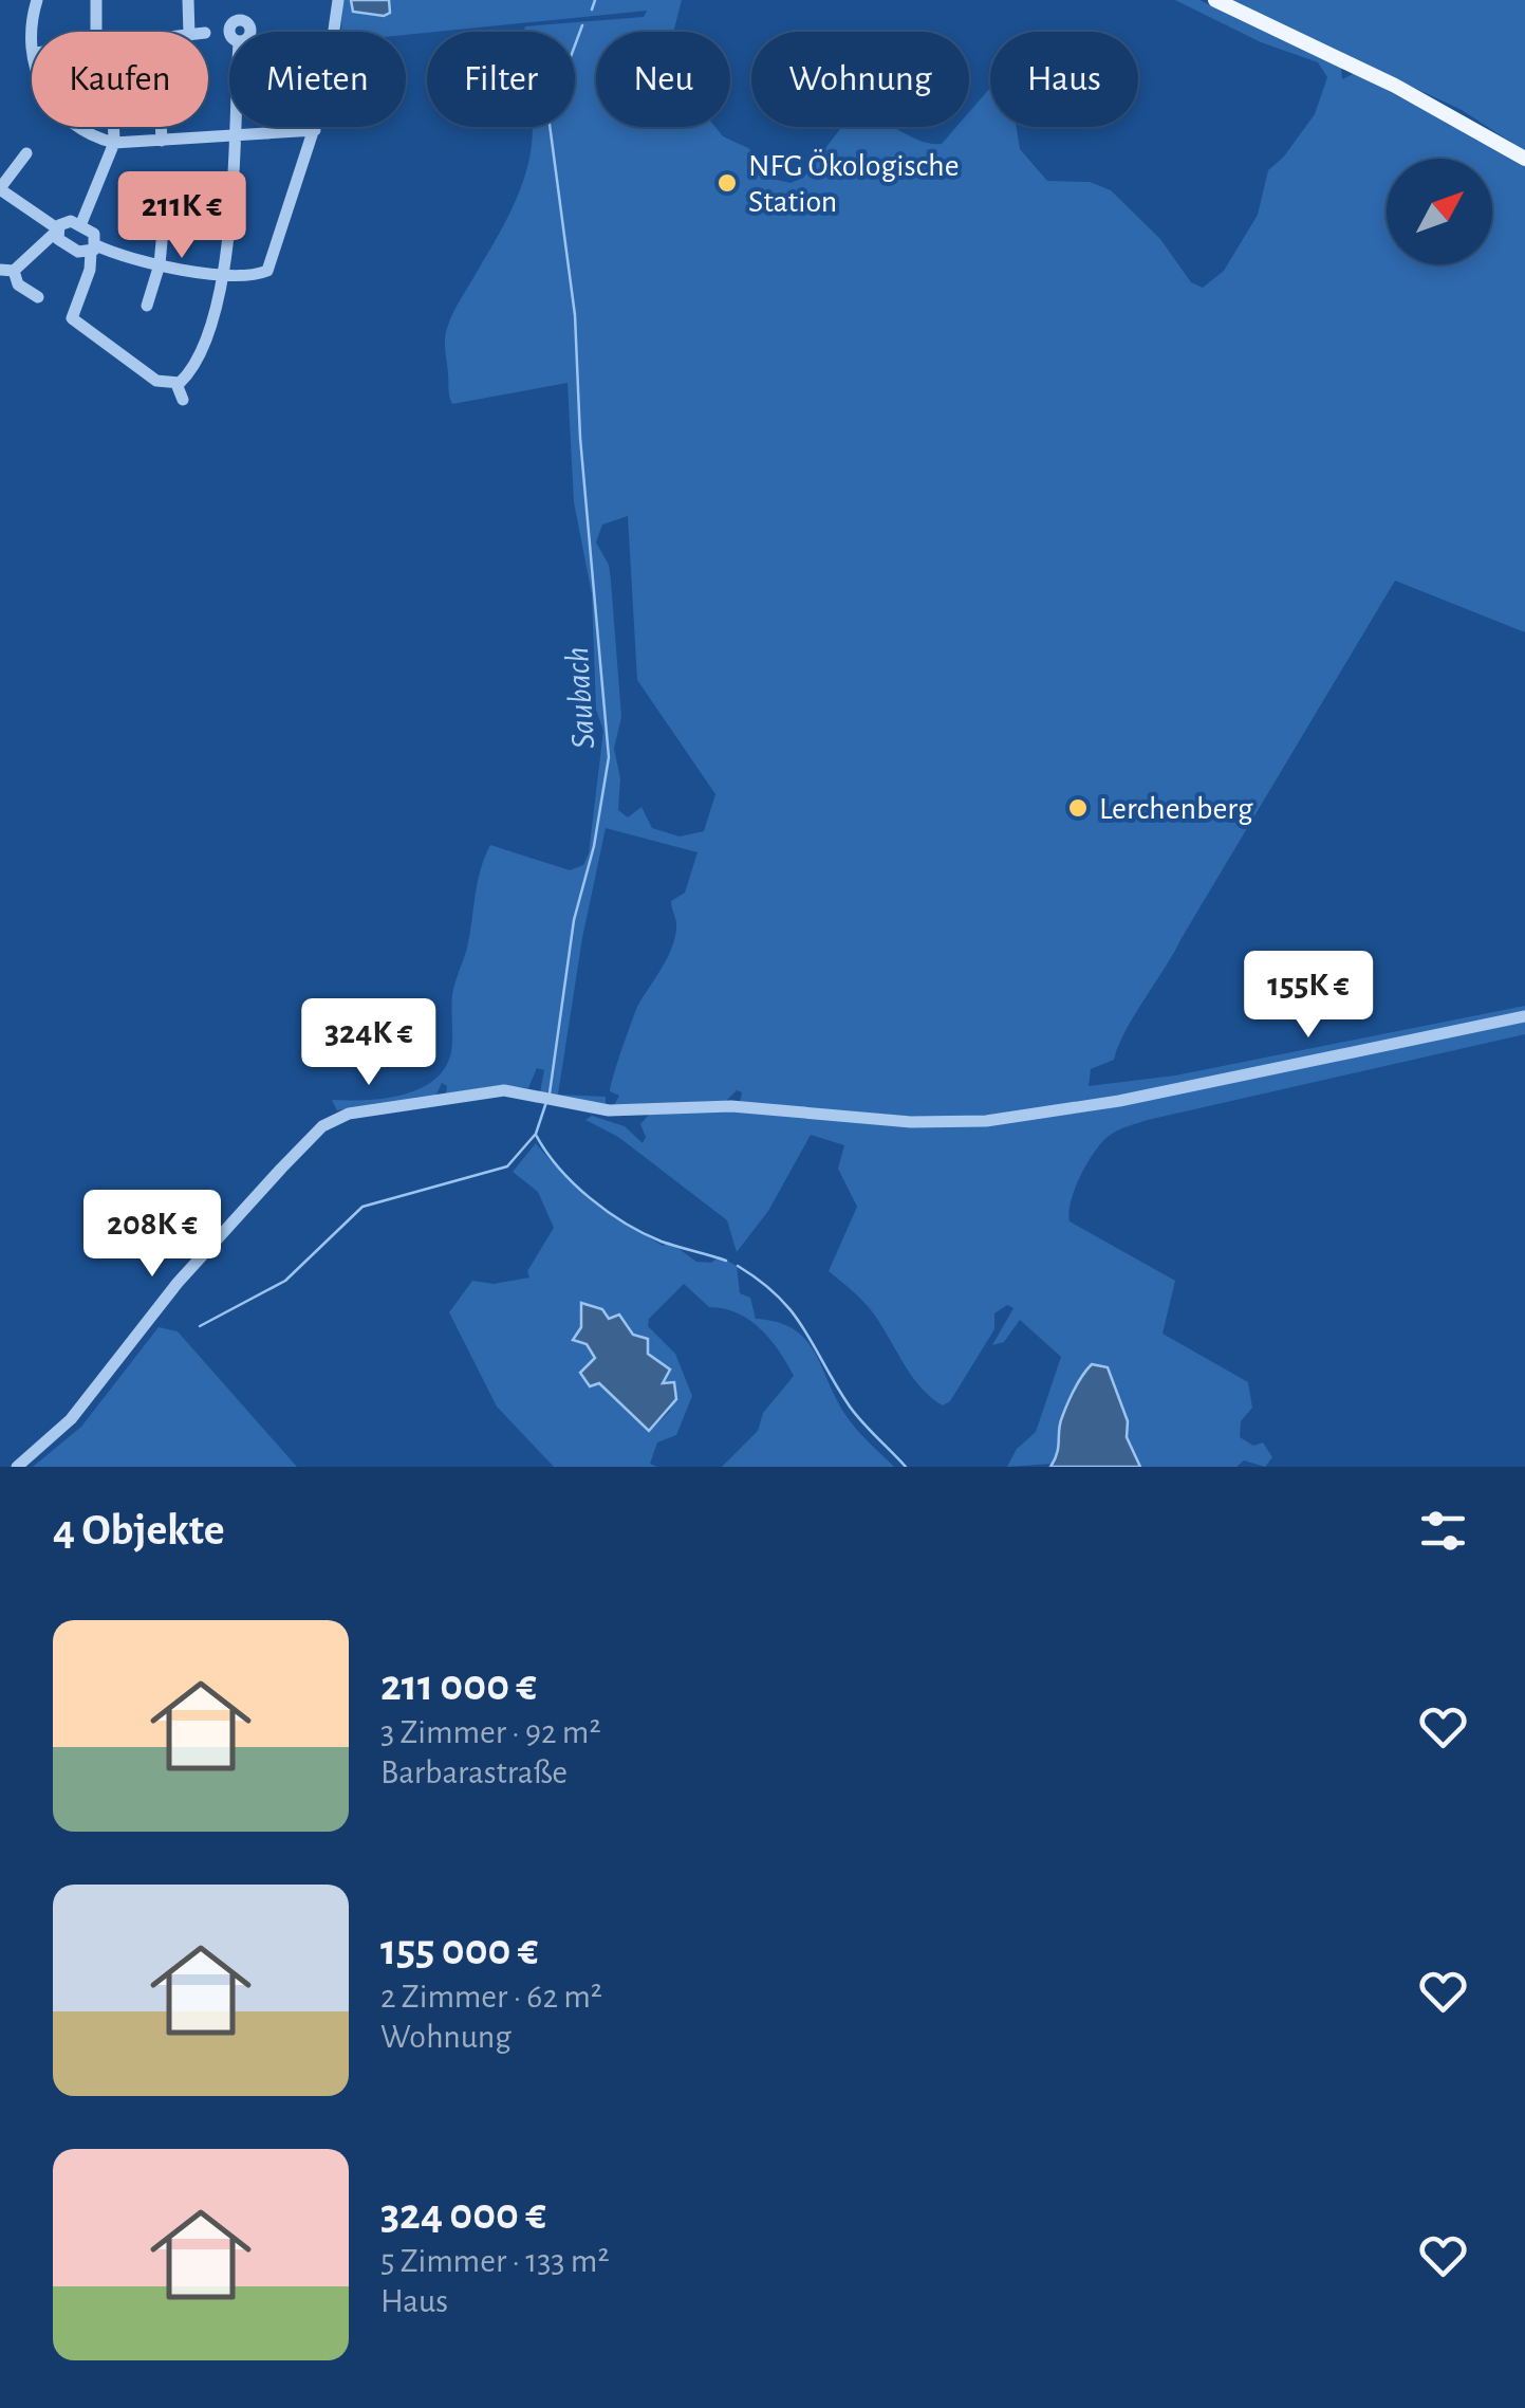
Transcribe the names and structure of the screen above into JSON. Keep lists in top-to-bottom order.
{
  "water": ["Saubach"],
  "places": ["NFG Ökologische Station", "Lerchenberg"],
  "north": "top right",
  "page": {
    "chip": [
      "Kaufen",
      "Mieten",
      "Filter",
      "Neu",
      "Wohnung",
      "Haus"
    ],
    "price": [
      "211K €",
      "155K €",
      "324K €",
      "208K €"
    ],
    "heading": "4 Objekte",
    "list": [
      {
        "name": "211 000 €",
        "note": "3 Zimmer · 92 m² · Barbarastraße"
      },
      {
        "name": "155 000 €",
        "note": "2 Zimmer · 62 m² · Wohnung"
      },
      {
        "name": "324 000 €",
        "note": "5 Zimmer · 133 m² · Haus"
      }
    ]
  }
}
